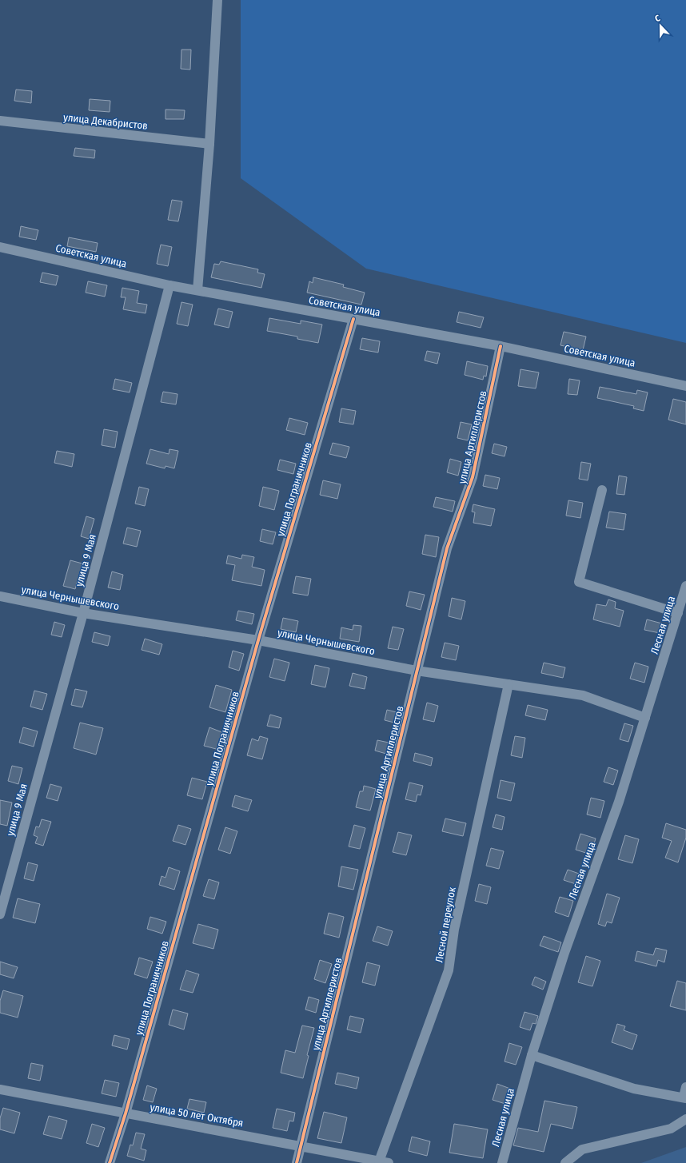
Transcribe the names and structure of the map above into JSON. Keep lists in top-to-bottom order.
{
  "streets": {
    "street": [
      "улица Декабристов",
      "Советская улица",
      "улица Артиллеристов",
      "улица Пограничников",
      "улица 9 Мая",
      "улица Чернышевского",
      "Лесная улица",
      "Лесной переулок",
      "улица 50 лет Октября"
    ]
  },
  "crossings": [
    ["Советская улица", "улица Артиллеристов"],
    ["Советская улица", "улица Пограничников"],
    ["Советская улица", "улица 9 Мая"],
    ["улица Артиллеристов", "улица Чернышевского"],
    ["улица Артиллеристов", "улица 50 лет Октября"],
    ["улица Пограничников", "улица Чернышевского"],
    ["улица Пограничников", "улица 50 лет Октября"],
    ["улица 9 Мая", "улица Чернышевского"],
    ["улица Чернышевского", "Лесная улица"],
    ["улица Чернышевского", "Лесной переулок"],
    ["Лесной переулок", "улица 50 лет Октября"]
  ],
  "north": "top"
}
